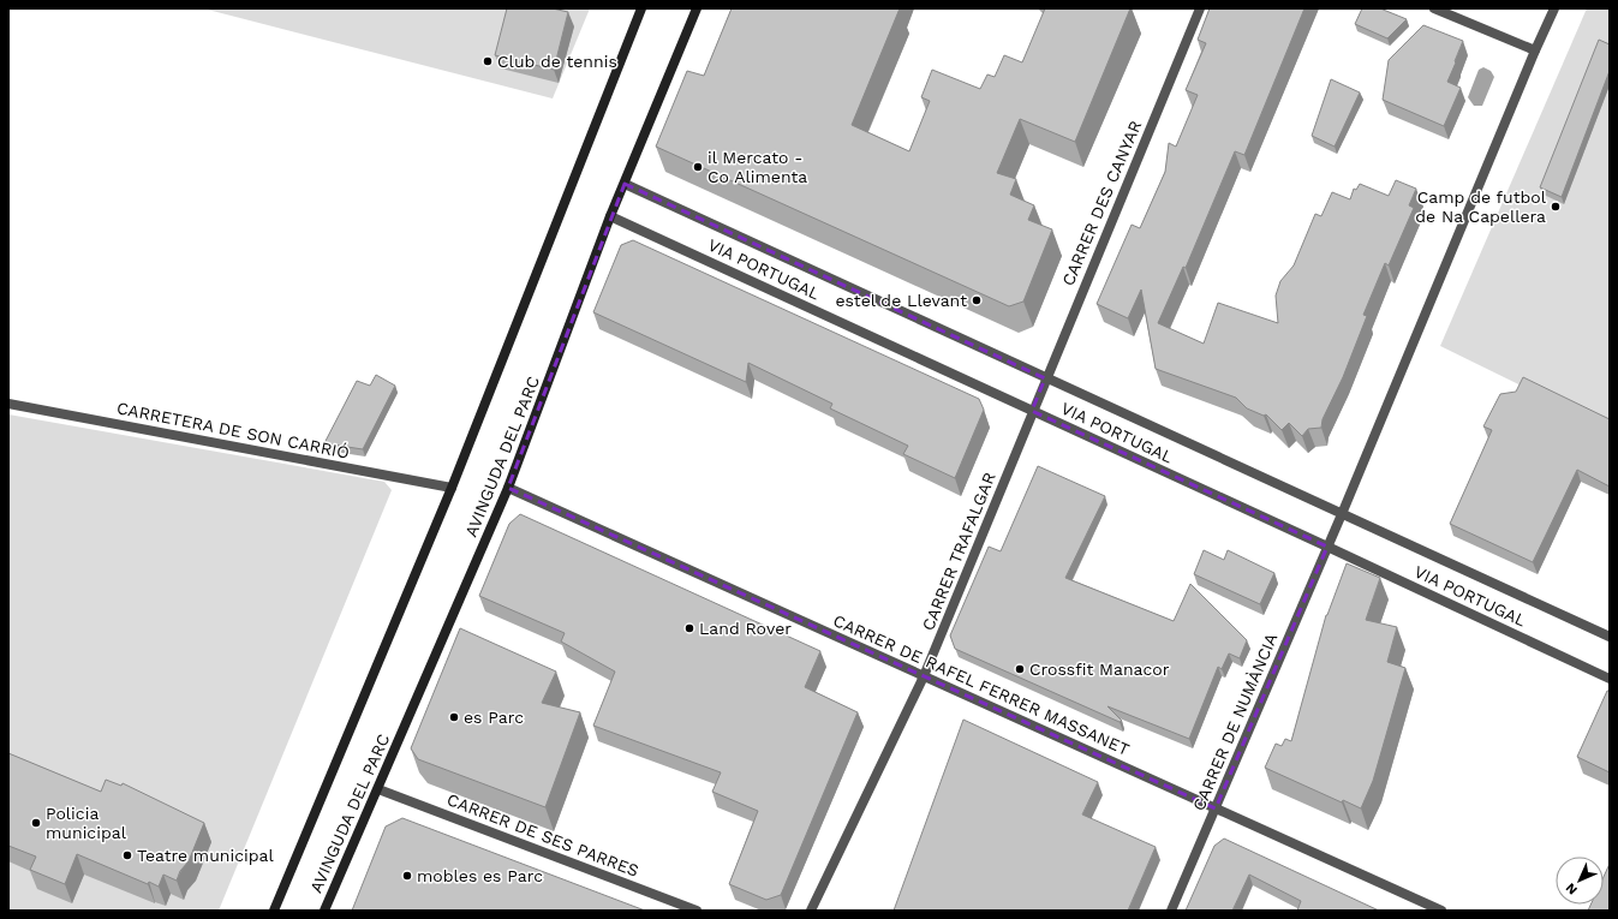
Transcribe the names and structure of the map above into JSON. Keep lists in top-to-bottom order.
{
  "streets": {
    "main road": ["AVINGUDA DEL PARC"],
    "street": [
      "CARRER DES CANYAR",
      "VIA PORTUGAL",
      "CARRETERA DE SON CARRIÓ",
      "CARRER TRAFALGAR",
      "CARRER DE RAFEL FERRER MASSANET",
      "CARRER DE NUMÀNCIA",
      "CARRER DE SES PARRES"
    ]
  },
  "crossings": [
    ["CARRER DES CANYAR", "VIA PORTUGAL"],
    ["CARRER DES CANYAR", "CARRER TRAFALGAR"],
    ["VIA PORTUGAL", "AVINGUDA DEL PARC"],
    ["VIA PORTUGAL", "CARRER TRAFALGAR"],
    ["VIA PORTUGAL", "CARRER DE NUMÀNCIA"],
    ["CARRETERA DE SON CARRIÓ", "AVINGUDA DEL PARC"],
    ["AVINGUDA DEL PARC", "CARRER DE RAFEL FERRER MASSANET"],
    ["AVINGUDA DEL PARC", "CARRER DE SES PARRES"],
    ["CARRER TRAFALGAR", "CARRER DE RAFEL FERRER MASSANET"],
    ["CARRER DE RAFEL FERRER MASSANET", "CARRER DE NUMÀNCIA"]
  ],
  "places": [
    "Club de tennis",
    "il Mercato - Co Alimenta",
    "Camp de futbol de Na Capellera",
    "estel de Llevant",
    "Land Rover",
    "Crossfit Manacor",
    "es Parc",
    "Policia municipal",
    "Teatre municipal",
    "mobles es Parc"
  ],
  "north": "bottom left"
}
